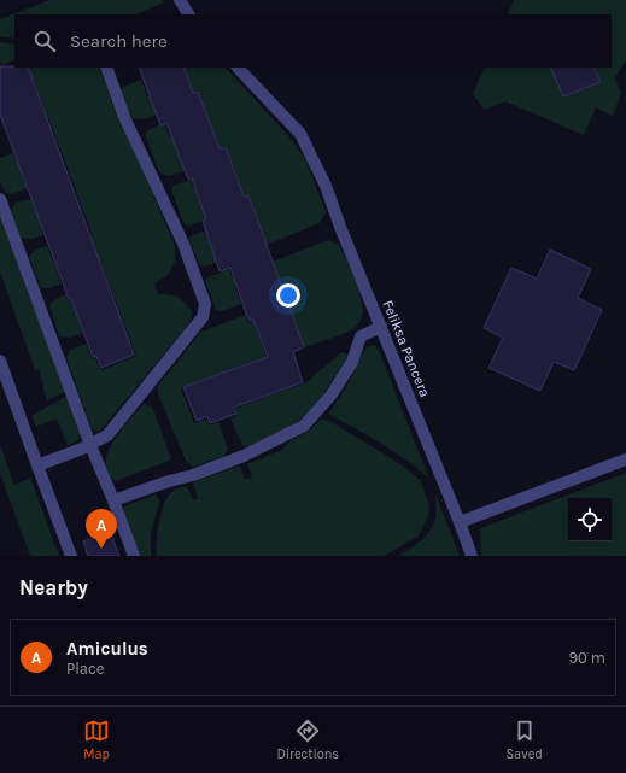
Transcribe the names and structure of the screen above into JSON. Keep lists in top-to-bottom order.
{
  "streets": {
    "street": ["Feliksa Pancera"]
  },
  "page": {
    "search": "Search here",
    "pins": "A",
    "heading": "Nearby",
    "list": [
      {
        "mark": "A",
        "name": "Amiculus",
        "note": "Place",
        "value": "90 m"
      }
    ],
    "nav": ["Map", "Directions", "Saved"]
  }
}
